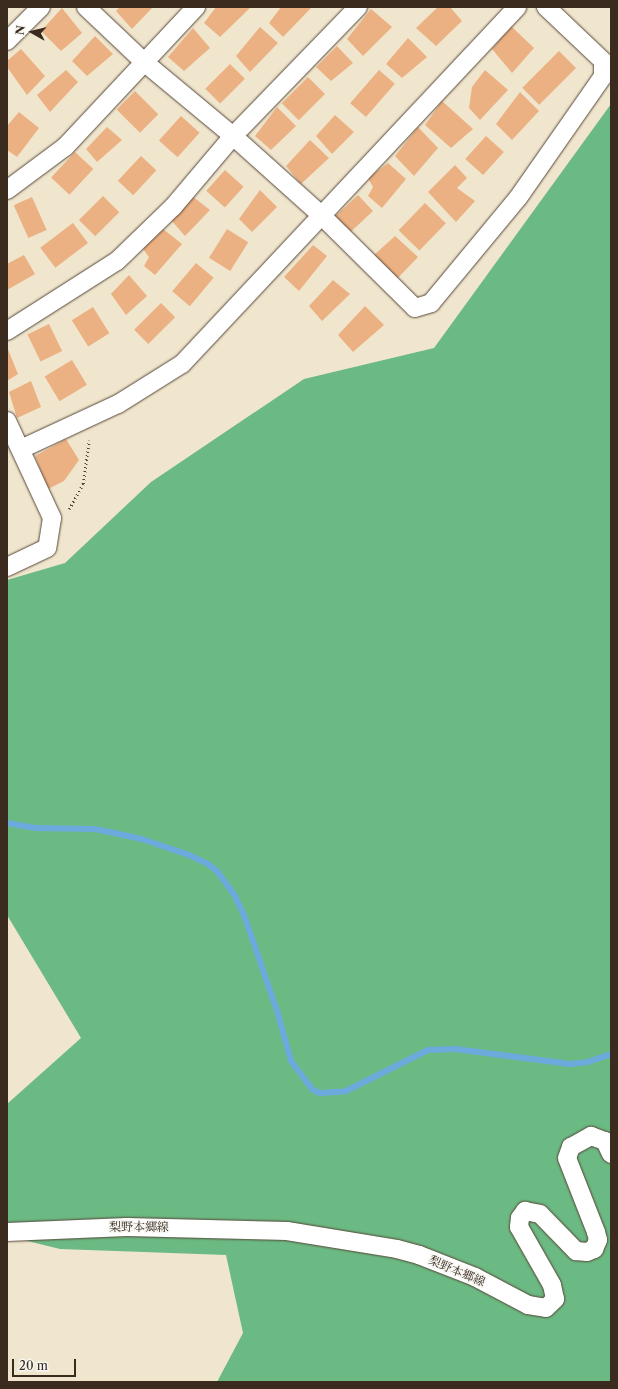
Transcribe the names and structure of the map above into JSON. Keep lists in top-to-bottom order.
{
  "streets": {
    "street": ["梨野本郷線"]
  },
  "scale_bar": "20 m",
  "north": "left"
}
